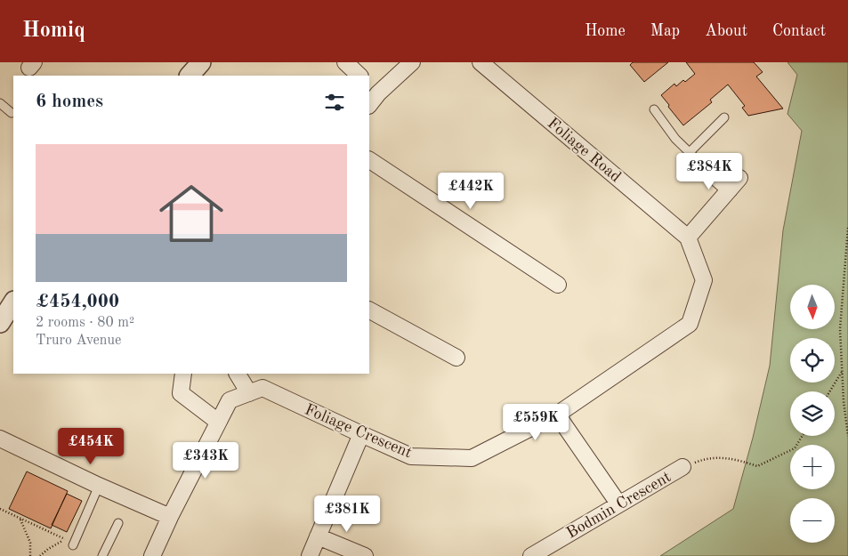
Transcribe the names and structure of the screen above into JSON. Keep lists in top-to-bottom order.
{
  "streets": {
    "street": ["Foliage Road", "Foliage Crescent", "Bodmin Crescent"]
  },
  "crossings": [
    ["Foliage Road", "Foliage Crescent"]
  ],
  "north": "bottom",
  "page": {
    "header": "Homiq",
    "nav": [
      "Home",
      "Map",
      "About",
      "Contact"
    ],
    "heading": "6 homes",
    "list": [
      {
        "name": "£454,000",
        "note": "2 rooms · 80 m² · Truro Avenue"
      }
    ],
    "price": [
      "£384K",
      "£442K",
      "£559K",
      "£454K",
      "£343K",
      "£381K"
    ],
    "map_buttons": ["+", "−"]
  }
}
